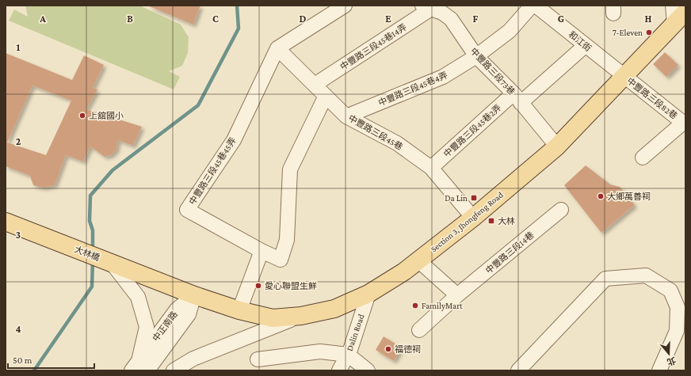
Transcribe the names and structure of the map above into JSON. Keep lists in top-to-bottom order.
{
  "streets": {
    "main road": ["Section 3, Jhongfeng Road", "大林橋"],
    "street": [
      "和江街",
      "中豐路三段45巷14弄",
      "中豐路三段73巷",
      "中豐路三段45巷4弄",
      "中豐路三段82巷",
      "中豐路三段45巷2弄",
      "中豐路三段45巷",
      "中豐路三段45巷45弄",
      "中豐路三段14巷",
      "中正南路",
      "Dalin Road"
    ]
  },
  "crossings": [
    ["和江街", "中豐路三段82巷"],
    ["和江街", "中豐路三段45巷2弄"],
    ["和江街", "Section 3, Jhongfeng Road"],
    ["中豐路三段45巷14弄", "中豐路三段73巷"],
    ["中豐路三段45巷14弄", "中豐路三段45巷"],
    ["中豐路三段73巷", "中豐路三段45巷4弄"],
    ["中豐路三段73巷", "中豐路三段45巷2弄"],
    ["中豐路三段73巷", "Section 3, Jhongfeng Road"],
    ["中豐路三段45巷4弄", "中豐路三段45巷"],
    ["中豐路三段82巷", "Section 3, Jhongfeng Road"],
    ["中豐路三段45巷2弄", "中豐路三段45巷"],
    ["中豐路三段45巷", "中豐路三段45巷45弄"],
    ["中豐路三段45巷", "Section 3, Jhongfeng Road"],
    ["Section 3, Jhongfeng Road", "大林橋"],
    ["Section 3, Jhongfeng Road", "中正南路"],
    ["Section 3, Jhongfeng Road", "Dalin Road"],
    ["大林橋", "中正南路"]
  ],
  "places": {
    "other": [
      "7-Eleven",
      "上舘國小",
      "大鄉萬善祠",
      "愛心聯盟生鮮",
      "FamilyMart",
      "福德祠"
    ],
    "transit": ["Da Lin", "大林"]
  },
  "scale_bar": "50 m",
  "north": "bottom",
  "grid": {
    "columns": [
      "A",
      "B",
      "C",
      "D",
      "E",
      "F",
      "G",
      "H"
    ],
    "rows": [
      "1",
      "2",
      "3",
      "4"
    ]
  }
}
